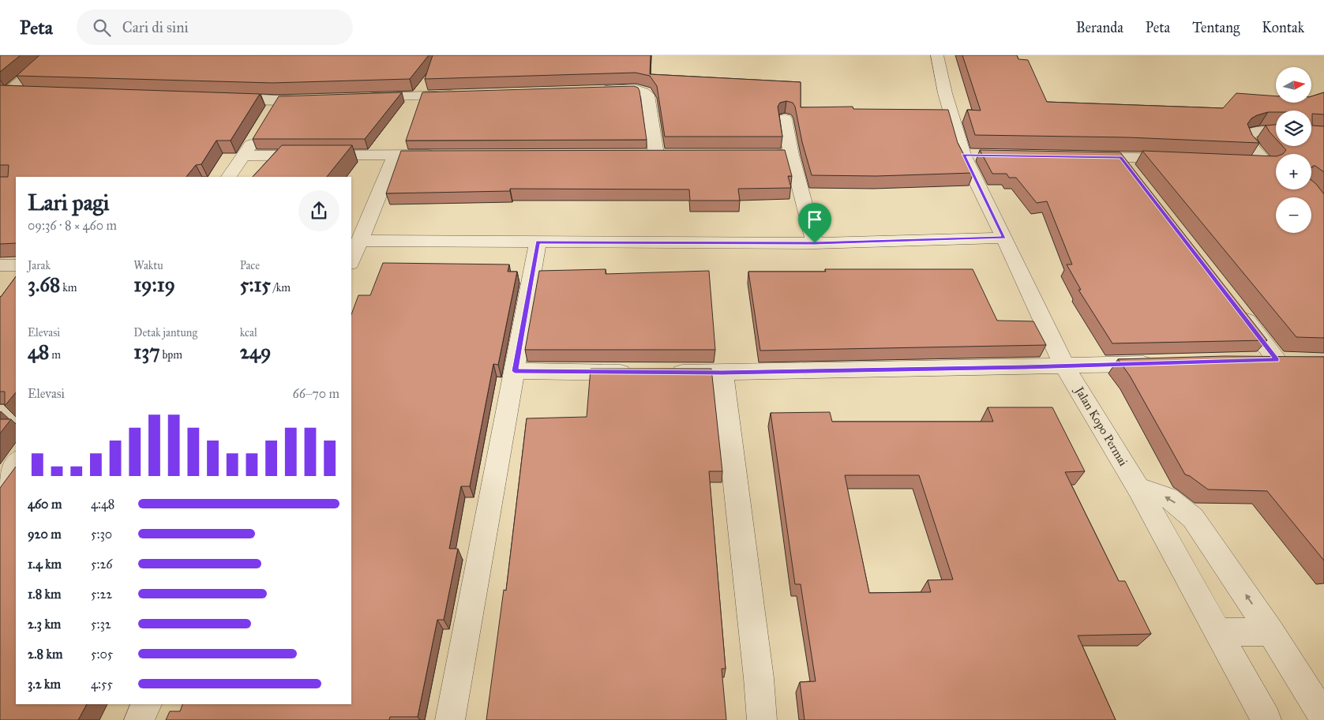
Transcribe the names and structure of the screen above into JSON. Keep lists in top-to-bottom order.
{
  "streets": {
    "street": ["Jalan Kopo Permai"]
  },
  "north": "right",
  "page": {
    "header": "Peta",
    "search": "Cari di sini",
    "nav": [
      "Beranda",
      "Peta",
      "Tentang",
      "Kontak"
    ],
    "map_buttons": ["+", "−"],
    "heading": ["Lari pagi", "09:36 · 8 × 460 m"],
    "stats": [
      ["Jarak", "3.68 km"],
      ["Waktu", "19:19"],
      ["Pace", "5:15 /km"],
      ["Elevasi", "48 m"],
      ["Detak jantung", "137 bpm"],
      ["kcal", "249"]
    ],
    "chart": ["Elevasi", "66–70 m"],
    "list": [
      {
        "name": "460 m",
        "note": "4:48"
      },
      {
        "name": "920 m",
        "note": "5:30"
      },
      {
        "name": "1.4 km",
        "note": "5:26"
      },
      {
        "name": "1.8 km",
        "note": "5:22"
      },
      {
        "name": "2.3 km",
        "note": "5:32"
      },
      {
        "name": "2.8 km",
        "note": "5:05"
      },
      {
        "name": "3.2 km",
        "note": "4:55"
      }
    ]
  }
}
